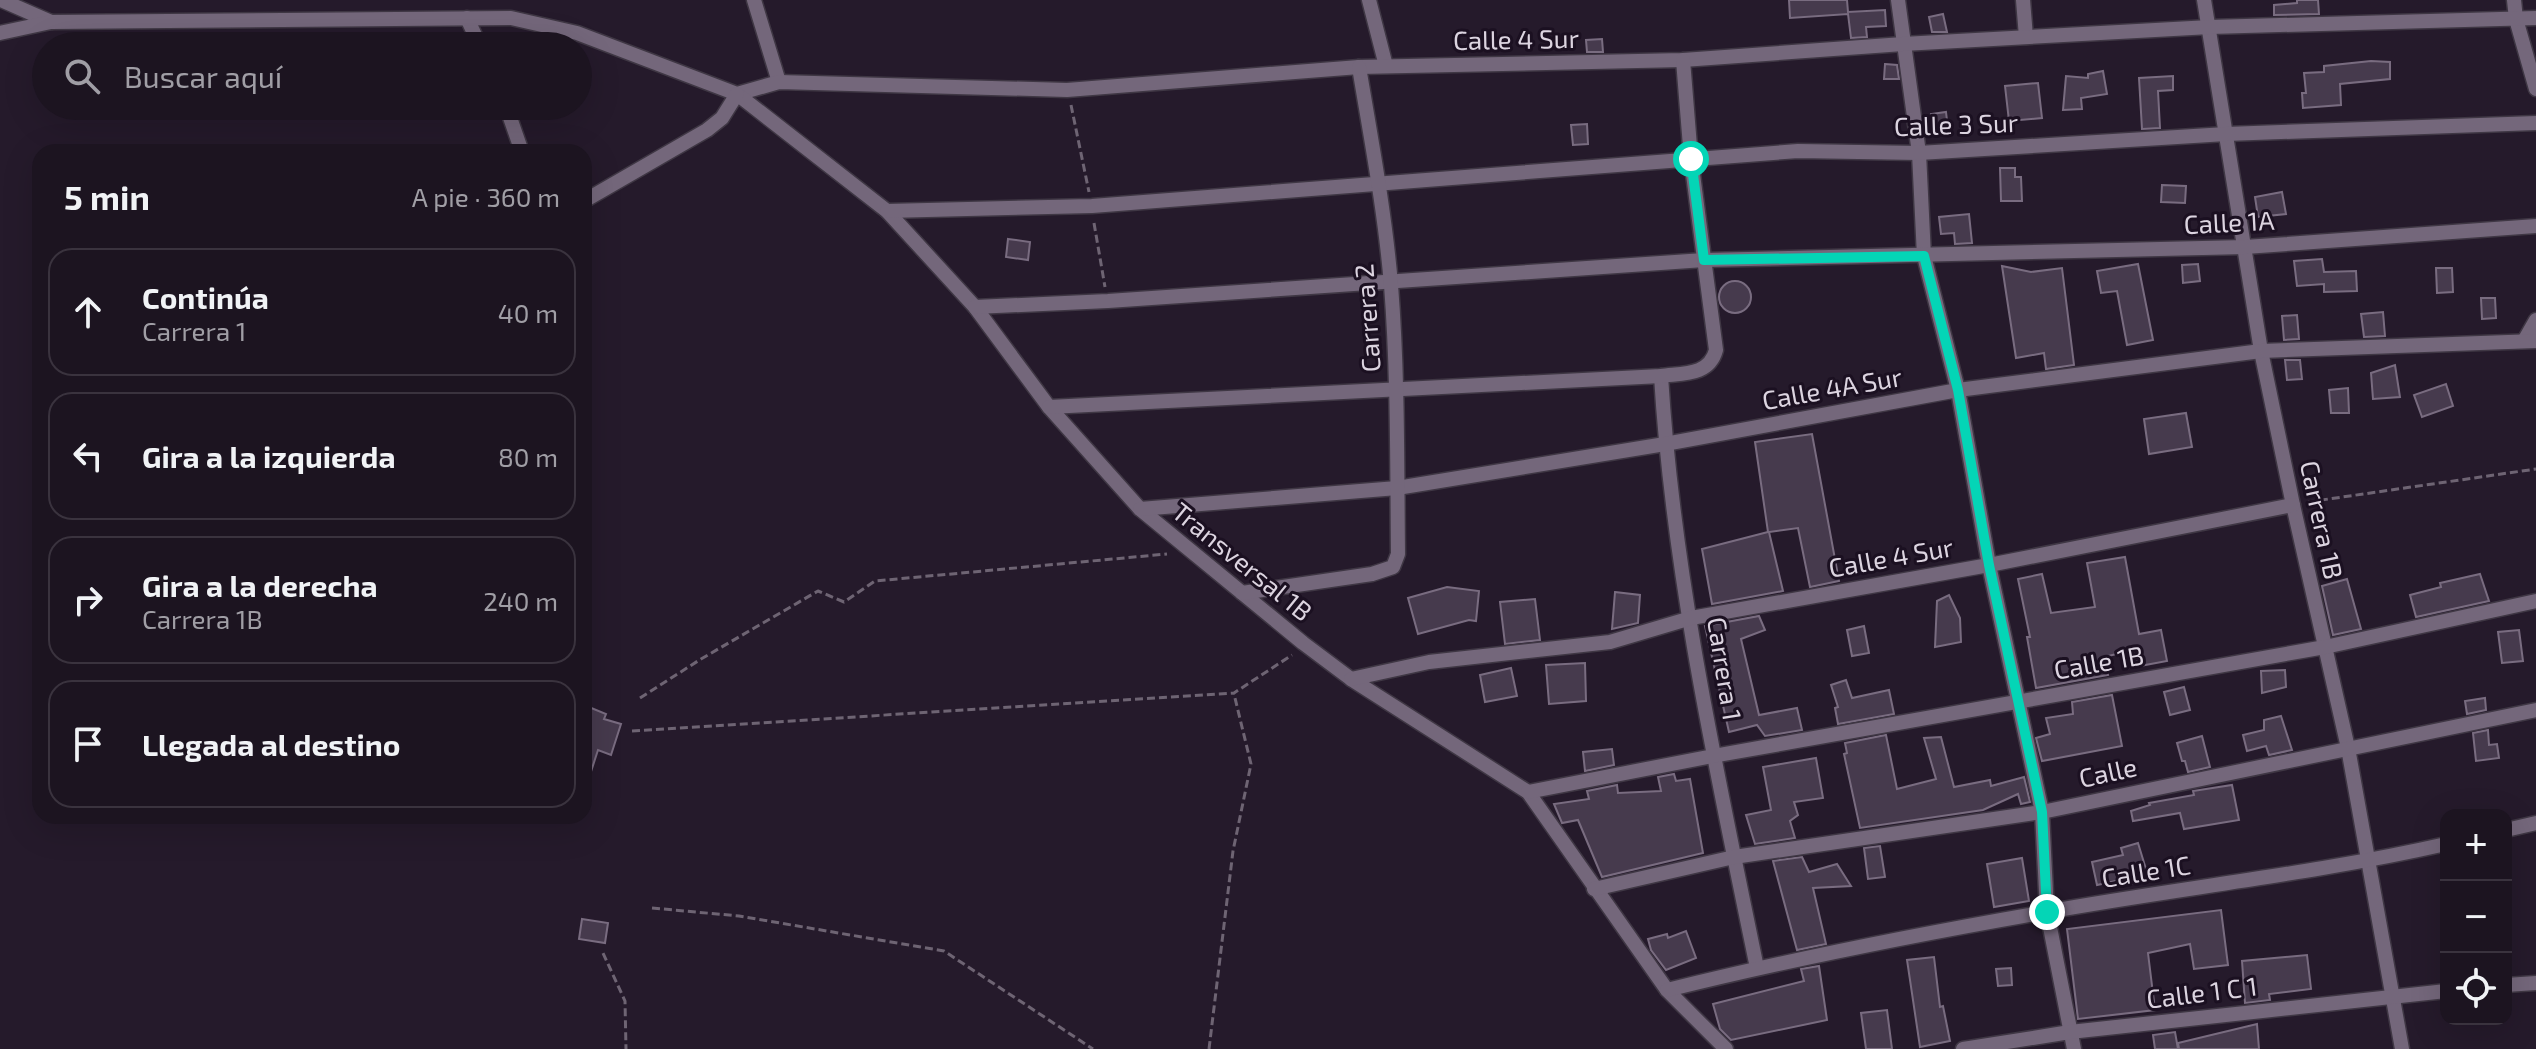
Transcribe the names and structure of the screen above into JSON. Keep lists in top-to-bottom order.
{
  "streets": {
    "street": [
      "Calle 4 Sur",
      "Calle 3 Sur",
      "Calle 1A",
      "Carrera 2",
      "Calle 4A Sur",
      "Carrera 1B",
      "Transversal 1B",
      "Calle 1B",
      "Carrera 1",
      "Calle",
      "Calle 1C",
      "Calle 1 C 1"
    ]
  },
  "crossings": [
    ["Calle 4 Sur", "Carrera 2"],
    ["Calle 4 Sur", "Carrera 1B"],
    ["Calle 4 Sur", "Transversal 1B"],
    ["Calle 4 Sur", "Carrera 1"],
    ["Calle 3 Sur", "Carrera 2"],
    ["Calle 3 Sur", "Carrera 1B"],
    ["Calle 3 Sur", "Transversal 1B"],
    ["Calle 1A", "Carrera 2"],
    ["Calle 1A", "Carrera 1B"],
    ["Calle 1A", "Transversal 1B"],
    ["Carrera 2", "Calle 4A Sur"],
    ["Carrera 2", "Transversal 1B"],
    ["Calle 4A Sur", "Carrera 1B"],
    ["Calle 4A Sur", "Transversal 1B"],
    ["Calle 4A Sur", "Carrera 1"],
    ["Carrera 1B", "Calle 1B"],
    ["Carrera 1B", "Calle"],
    ["Carrera 1B", "Calle 1C"],
    ["Carrera 1B", "Calle 1 C 1"],
    ["Transversal 1B", "Calle 1B"],
    ["Transversal 1B", "Calle"],
    ["Transversal 1B", "Calle 1C"],
    ["Calle 1B", "Carrera 1"],
    ["Carrera 1", "Calle"],
    ["Carrera 1", "Calle 1C"]
  ],
  "page": {
    "search": "Buscar aquí",
    "heading": ["5 min", "A pie · 360 m"],
    "list": [
      ["Continúa", "Carrera 1", "40 m"],
      ["Gira a la izquierda", "80 m"],
      ["Gira a la derecha", "Carrera 1B", "240 m"],
      "Llegada al destino"
    ],
    "map_buttons": ["+", "−"]
  }
}
